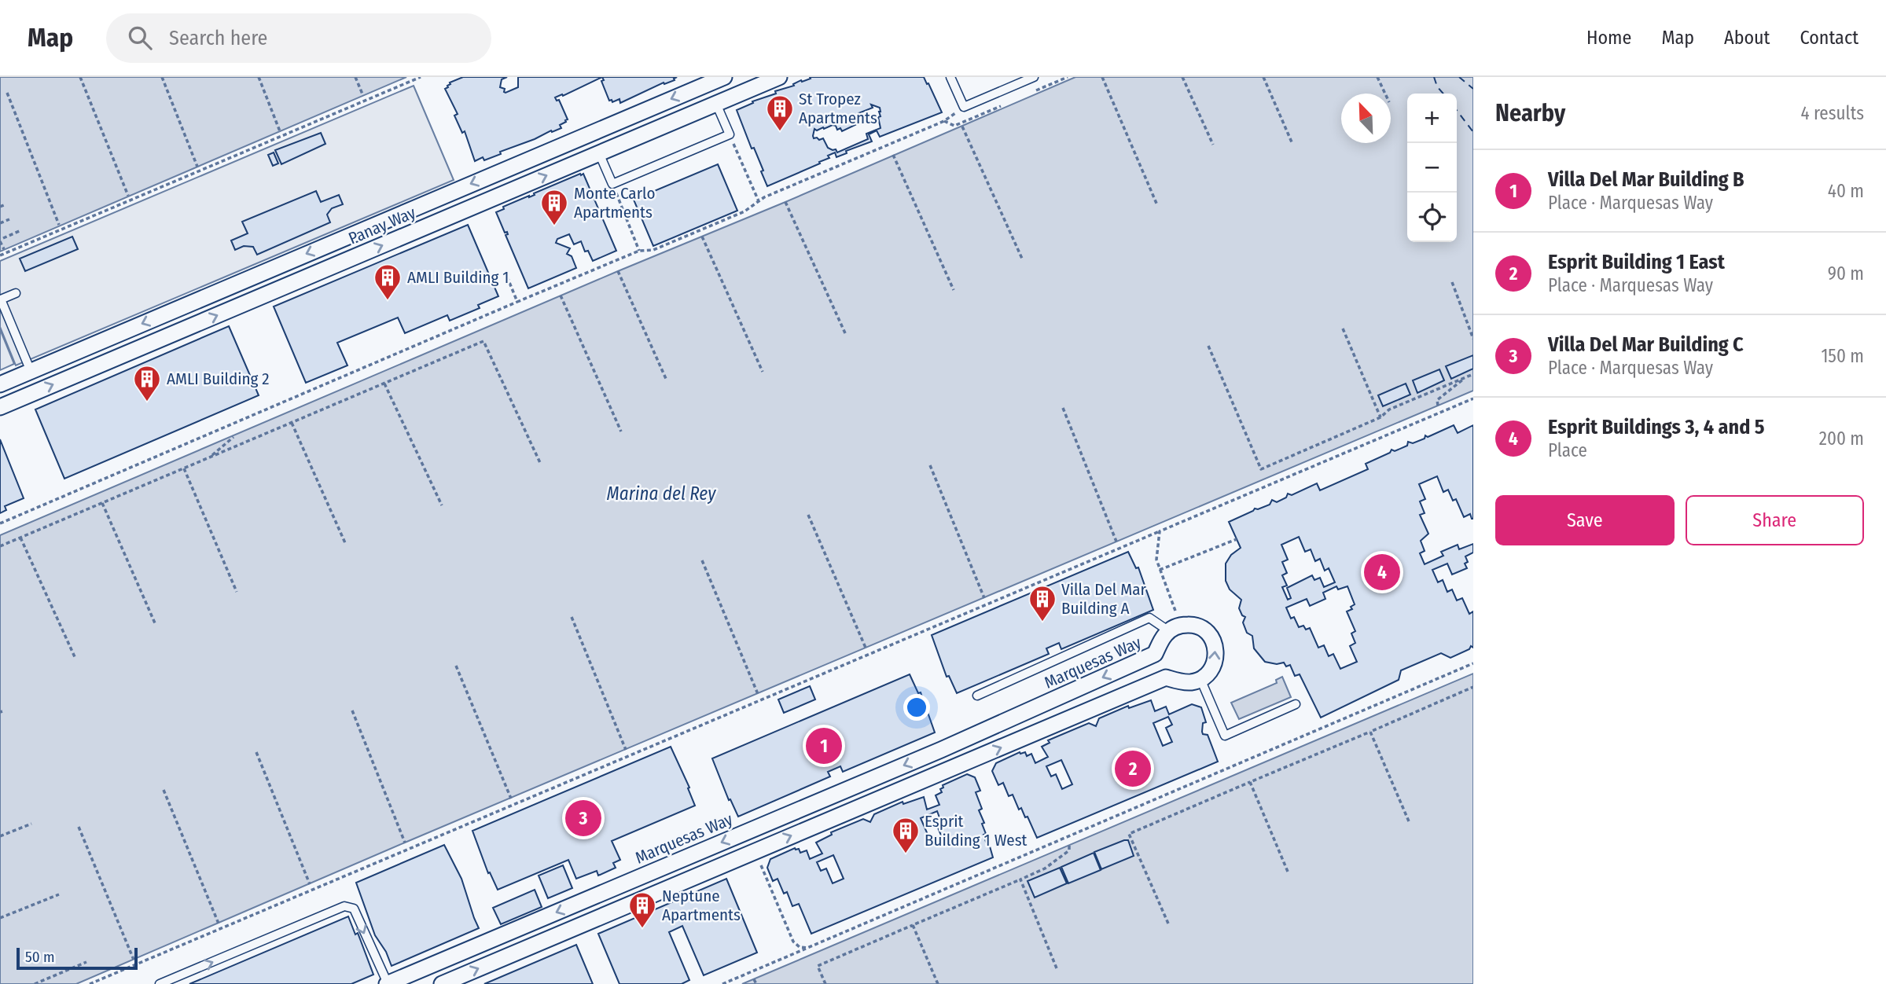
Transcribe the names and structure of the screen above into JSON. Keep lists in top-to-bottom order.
{
  "streets": {
    "street": ["Panay Way", "Marquesas Way"]
  },
  "water": ["Marina del Rey"],
  "places": {
    "building": [
      "St Tropez Apartments",
      "Monte Carlo Apartments",
      "AMLI Building 1",
      "AMLI Building 2",
      "Villa Del Mar Building A",
      "Esprit Building 1 West",
      "Neptune Apartments"
    ]
  },
  "scale_bar": "50 m",
  "north": "top left",
  "page": {
    "header": "Map",
    "search": "Search here",
    "nav": [
      "Home",
      "Map",
      "About",
      "Contact"
    ],
    "heading": ["Nearby", "4 results"],
    "map_buttons": ["+", "−"],
    "list": [
      {
        "mark": "1",
        "name": "Villa Del Mar Building B",
        "note": "Place · Marquesas Way",
        "value": "40 m"
      },
      {
        "mark": "2",
        "name": "Esprit Building 1 East",
        "note": "Place · Marquesas Way",
        "value": "90 m"
      },
      {
        "mark": "3",
        "name": "Villa Del Mar Building C",
        "note": "Place · Marquesas Way",
        "value": "150 m"
      },
      {
        "mark": "4",
        "name": "Esprit Buildings 3, 4 and 5",
        "note": "Place",
        "value": "200 m"
      }
    ],
    "buttons": ["Save", "Share"],
    "pins": [
      "4",
      "1",
      "2",
      "3"
    ],
    "scale": "50 m"
  }
}
